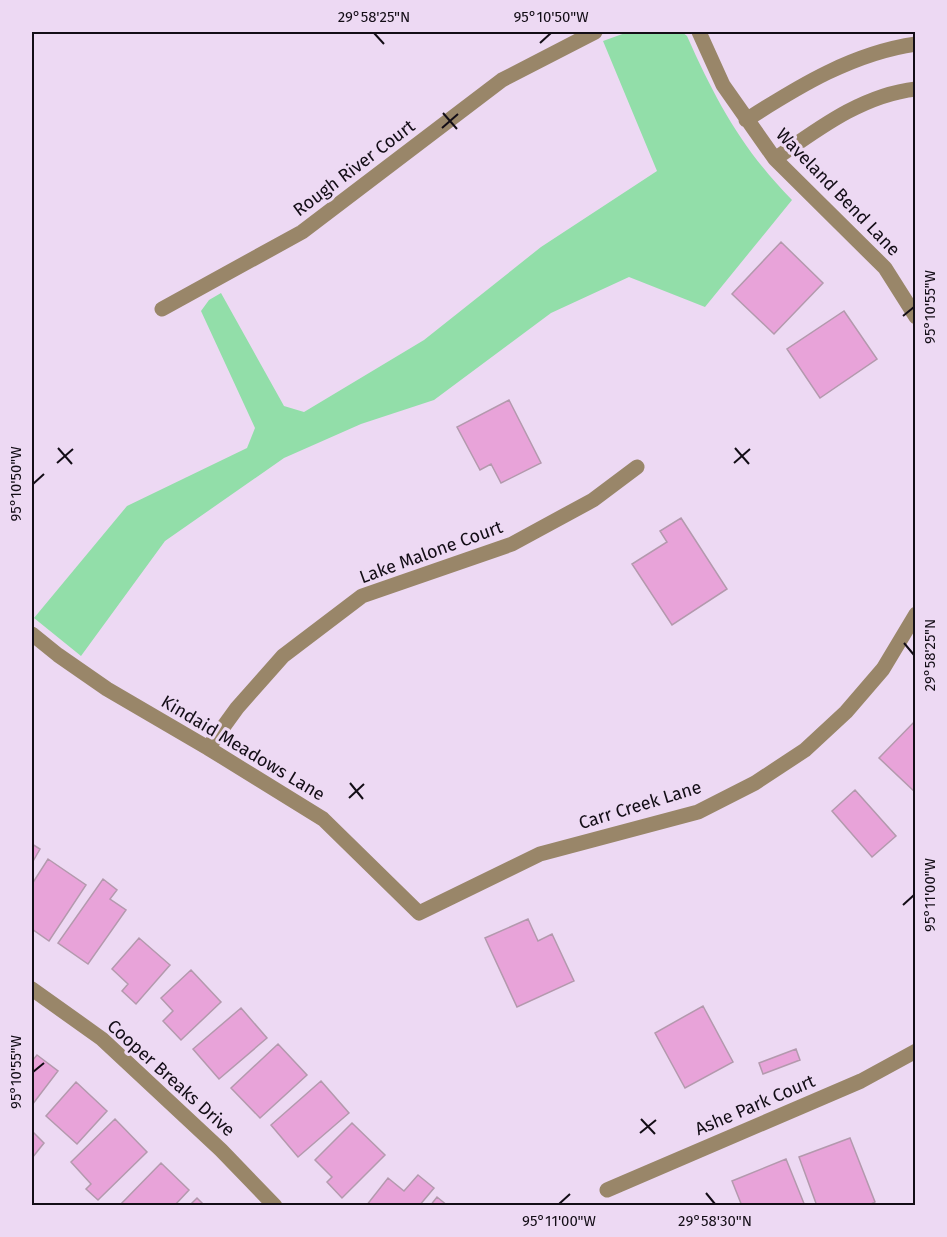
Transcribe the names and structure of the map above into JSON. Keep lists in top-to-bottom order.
{
  "streets": {
    "street": [
      "Rough River Court",
      "Waveland Bend Lane",
      "Lake Malone Court",
      "Kindaid Meadows Lane",
      "Carr Creek Lane",
      "Cooper Breaks Drive",
      "Ashe Park Court"
    ]
  },
  "crossings": [
    ["Lake Malone Court", "Kindaid Meadows Lane"],
    ["Kindaid Meadows Lane", "Carr Creek Lane"]
  ],
  "coordinates": [
    "29°58'25\"N",
    "95°10'50\"W",
    "95°10'55\"W",
    "95°11'00\"W",
    "29°58'30\"N"
  ]
}
